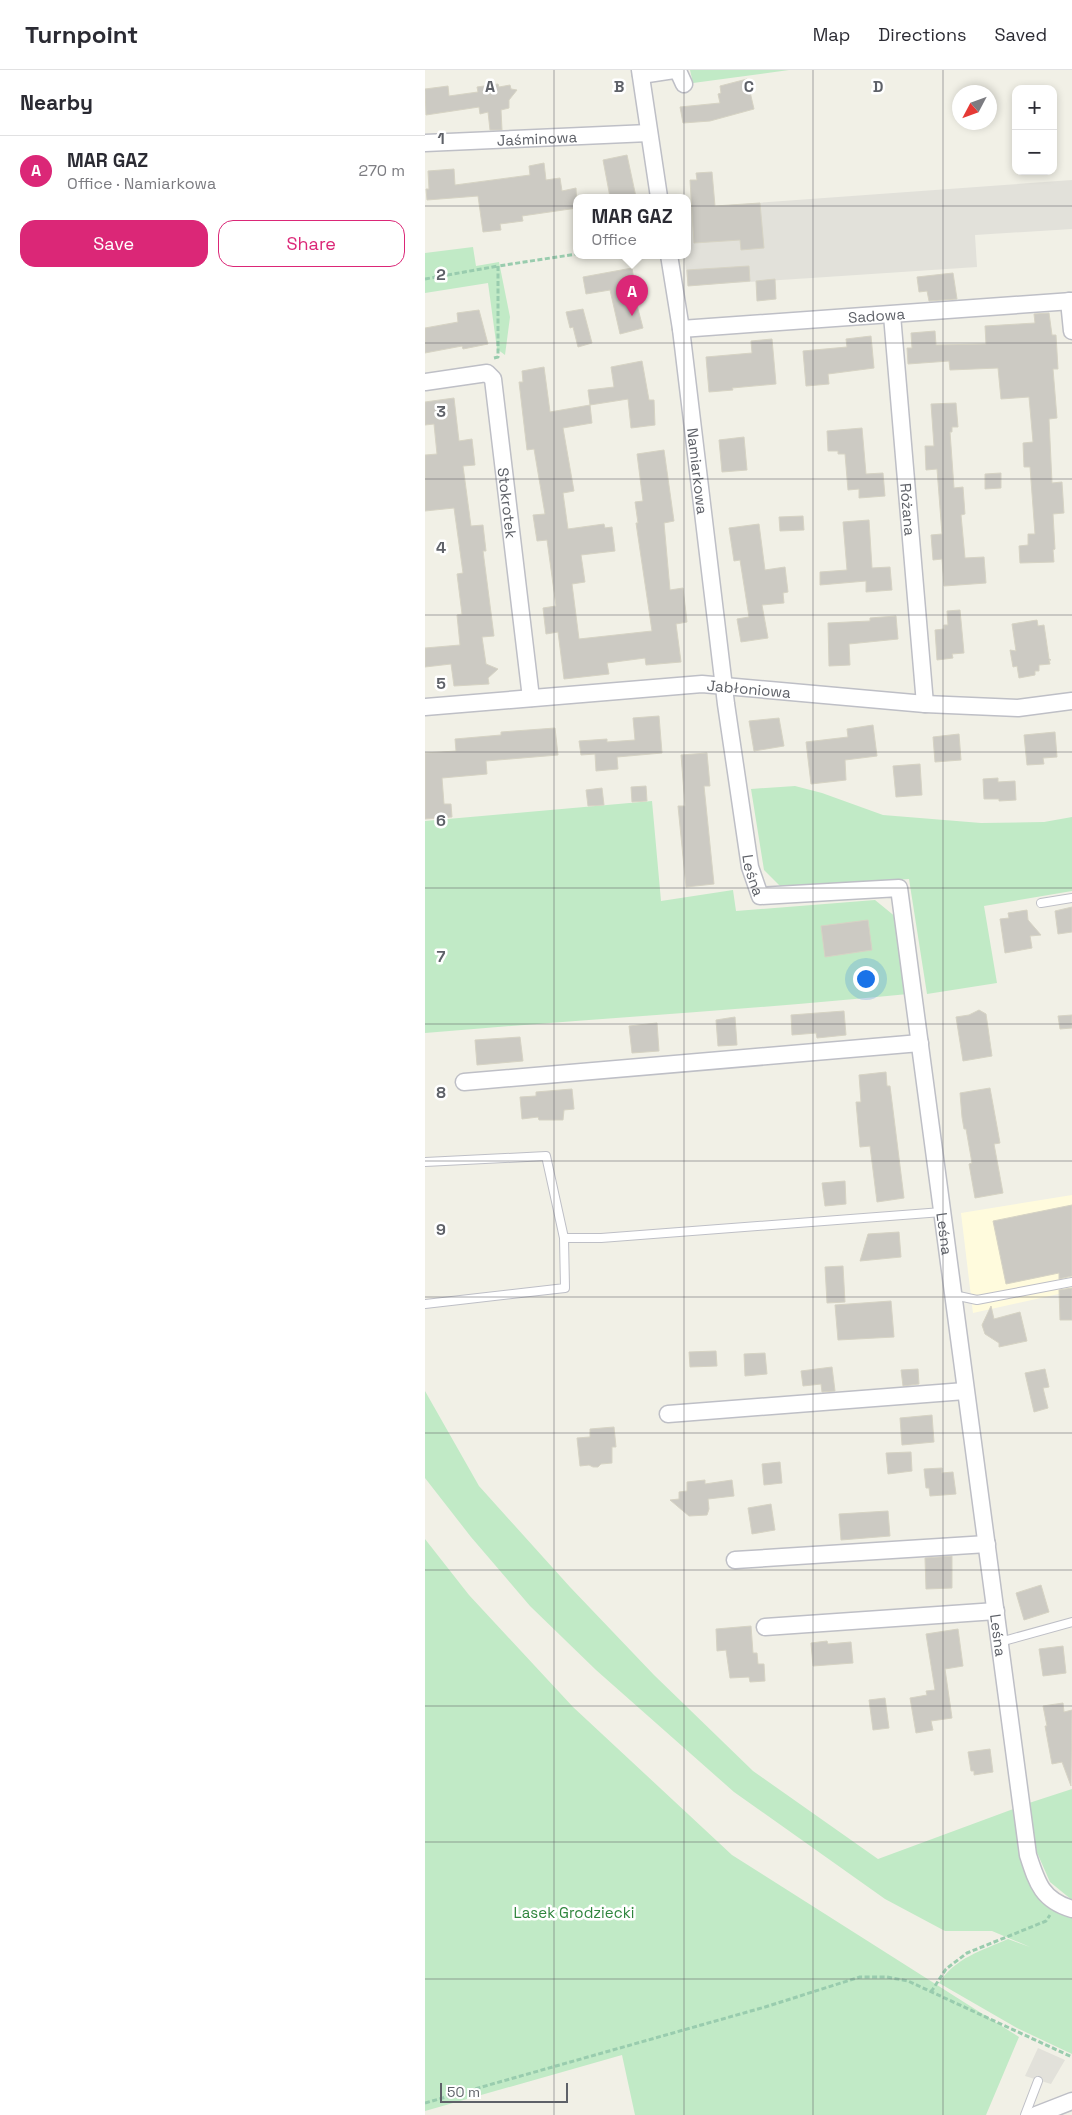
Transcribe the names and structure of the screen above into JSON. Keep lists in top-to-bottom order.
{
  "streets": {
    "street": [
      "Jaśminowa",
      "Sadowa",
      "Namiarkowa",
      "Stokrotek",
      "Różana",
      "Jabłoniowa",
      "Leśna"
    ]
  },
  "crossings": [
    ["Sadowa", "Namiarkowa"],
    ["Sadowa", "Różana"],
    ["Namiarkowa", "Jabłoniowa"],
    ["Namiarkowa", "Leśna"],
    ["Stokrotek", "Jabłoniowa"],
    ["Różana", "Jabłoniowa"],
    ["Jabłoniowa", "Leśna"]
  ],
  "parks": ["Lasek Grodziecki"],
  "scale_bar": "50 m",
  "north": "bottom left",
  "page": {
    "header": "Turnpoint",
    "nav": ["Map", "Directions", "Saved"],
    "heading": "Nearby",
    "map_buttons": ["+", "−"],
    "list": [
      {
        "mark": "A",
        "name": "MAR GAZ",
        "note": "Office · Namiarkowa",
        "value": "270 m"
      }
    ],
    "popup": ["MAR GAZ", "Office"],
    "buttons": ["Save", "Share"],
    "pins": "A",
    "scale": "50 m"
  },
  "grid": {
    "columns": [
      "A",
      "B",
      "C",
      "D"
    ],
    "rows": [
      "1",
      "2",
      "3",
      "4",
      "5",
      "6",
      "7",
      "8",
      "9"
    ]
  }
}
